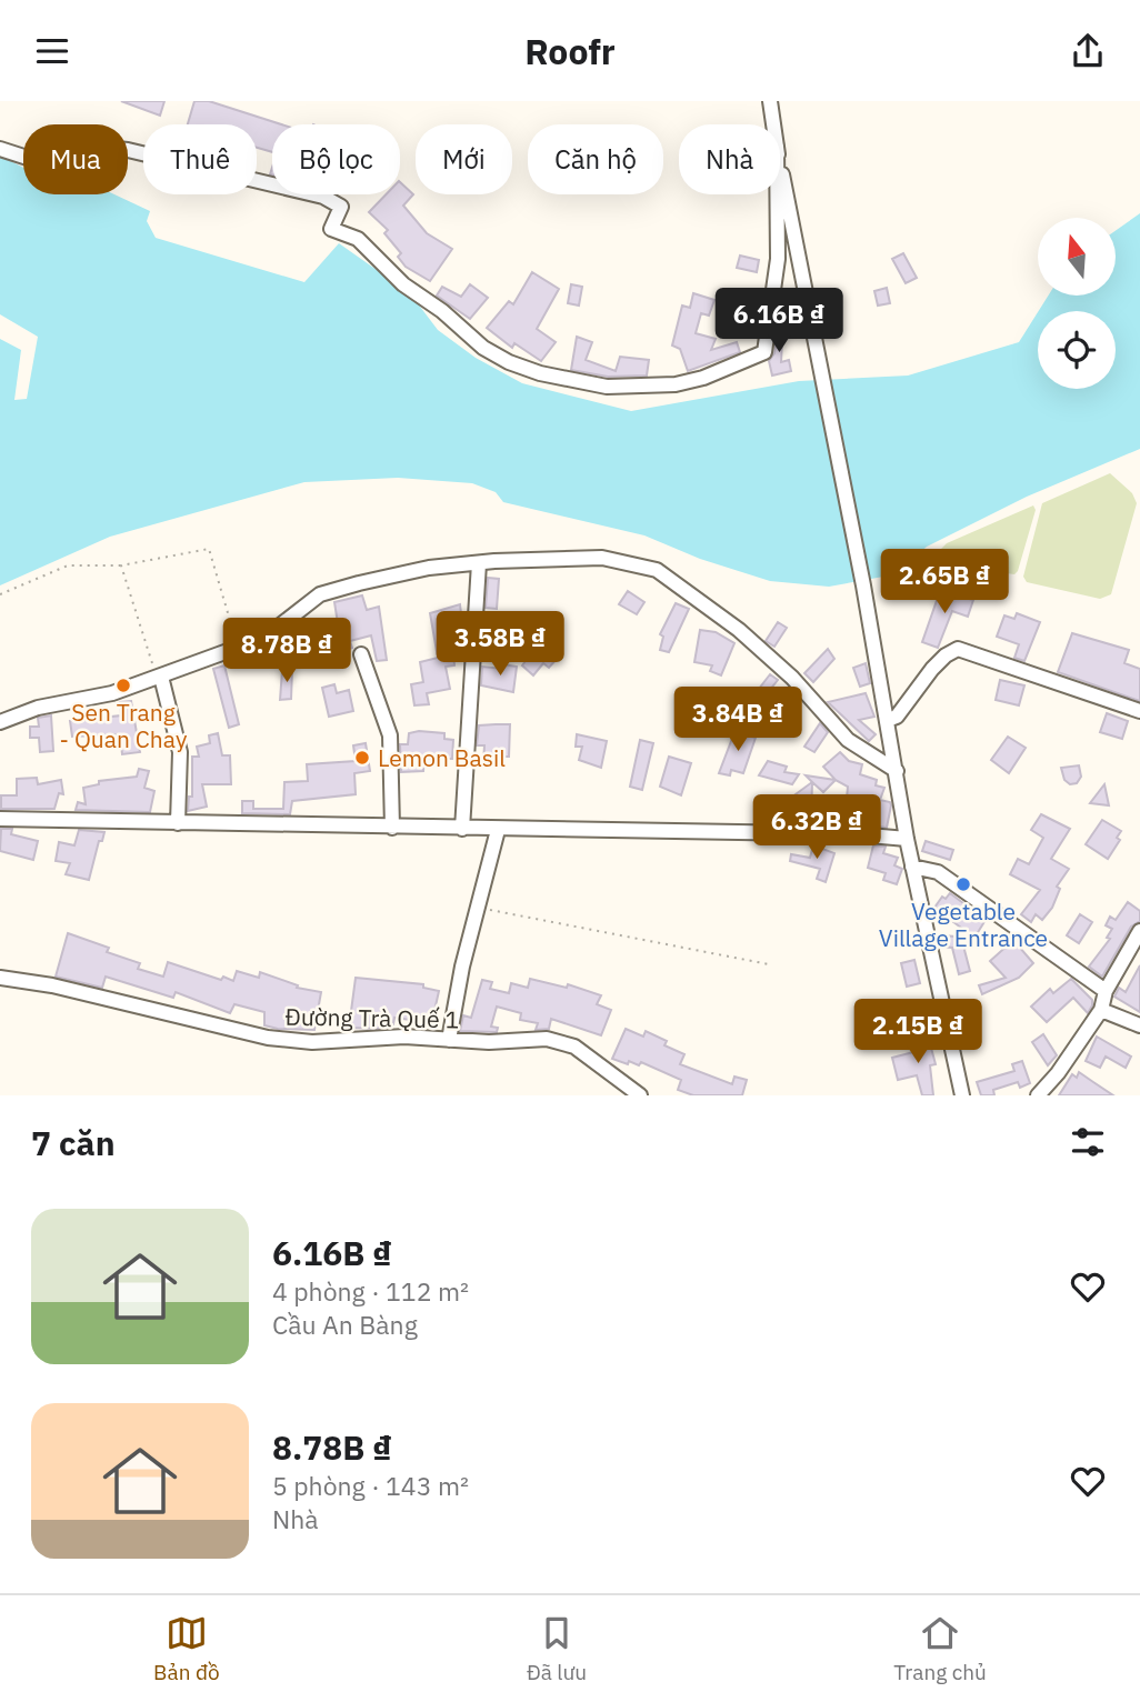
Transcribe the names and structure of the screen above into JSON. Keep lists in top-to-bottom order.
{
  "streets": {
    "street": ["Đường Trà Quế 1"]
  },
  "places": ["Sen Trang - Quan Chay", "Lemon Basil", "Vegetable Village Entrance"],
  "north": "top",
  "page": {
    "header": "Roofr",
    "chip": [
      "Mua",
      "Thuê",
      "Bộ lọc",
      "Mới",
      "Căn hộ",
      "Nhà"
    ],
    "price": [
      "6.16B ₫",
      "2.65B ₫",
      "3.58B ₫",
      "8.78B ₫",
      "3.84B ₫",
      "6.32B ₫",
      "2.15B ₫"
    ],
    "heading": "7 căn",
    "list": [
      {
        "name": "6.16B ₫",
        "note": "4 phòng · 112 m² · Cầu An Bàng"
      },
      {
        "name": "8.78B ₫",
        "note": "5 phòng · 143 m² · Nhà"
      }
    ],
    "tabs": ["Bản đồ", "Đã lưu", "Trang chủ"]
  }
}
